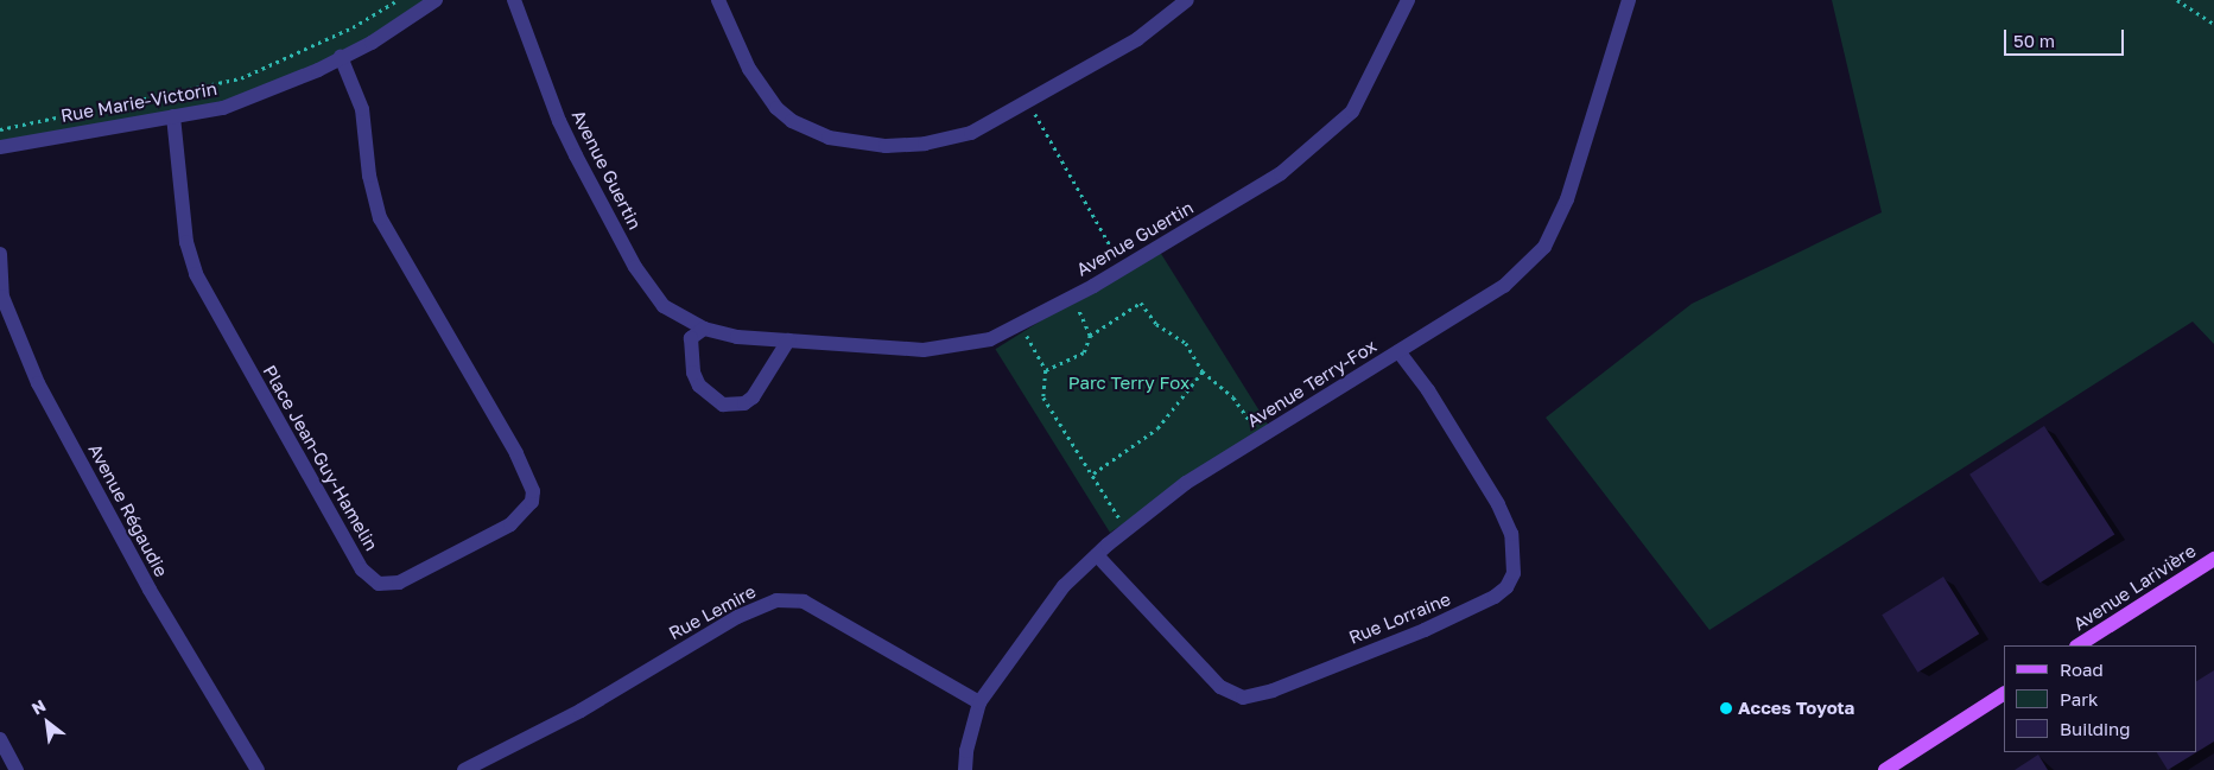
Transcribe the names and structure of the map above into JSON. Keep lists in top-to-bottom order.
{
  "streets": {
    "main road": ["Avenue Larivière"],
    "street": [
      "Rue Marie-Victorin",
      "Avenue Guertin",
      "Avenue Terry-Fox",
      "Place Jean-Guy-Hamelin",
      "Avenue Régaudie",
      "Rue Lemire",
      "Rue Lorraine"
    ]
  },
  "crossings": [
    ["Rue Marie-Victorin", "Place Jean-Guy-Hamelin"],
    ["Avenue Terry-Fox", "Rue Lemire"],
    ["Avenue Terry-Fox", "Rue Lorraine"]
  ],
  "parks": ["Parc Terry Fox"],
  "places": ["Acces Toyota"],
  "legend": ["Road", "Park", "Building"],
  "scale_bar": "50 m",
  "north": "top left"
}
